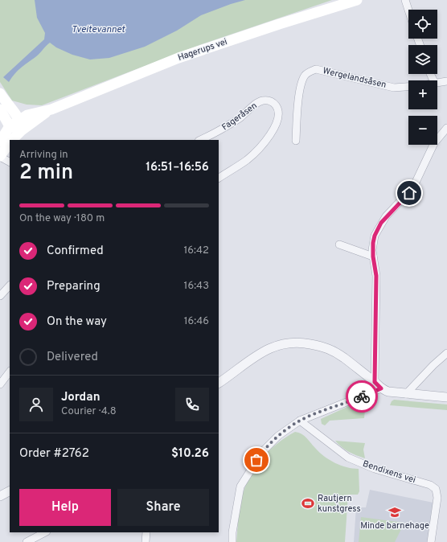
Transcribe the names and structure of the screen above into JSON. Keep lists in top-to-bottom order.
{
  "streets": {
    "main road": ["Hagerups vei"],
    "street": ["Wergelandsåsen", "Fageråsen", "Bendixens vei"]
  },
  "water": ["Tveitevannet"],
  "places": {
    "sports": ["Rautjern kunstgress"],
    "school or university": ["Minde barnehage"]
  },
  "page": {
    "map_buttons": ["+", "−"],
    "heading": ["2 min", "Arriving in", "16:51–16:56"],
    "panel": [
      "Jordan",
      "Courier · 4.8",
      "Order #2762",
      "$10.26"
    ],
    "bar": "On the way · 180 m",
    "list": [
      ["Confirmed", "16:42"],
      ["Preparing", "16:43"],
      ["On the way", "16:46"],
      "Delivered"
    ],
    "buttons": ["Help", "Share"]
  }
}
